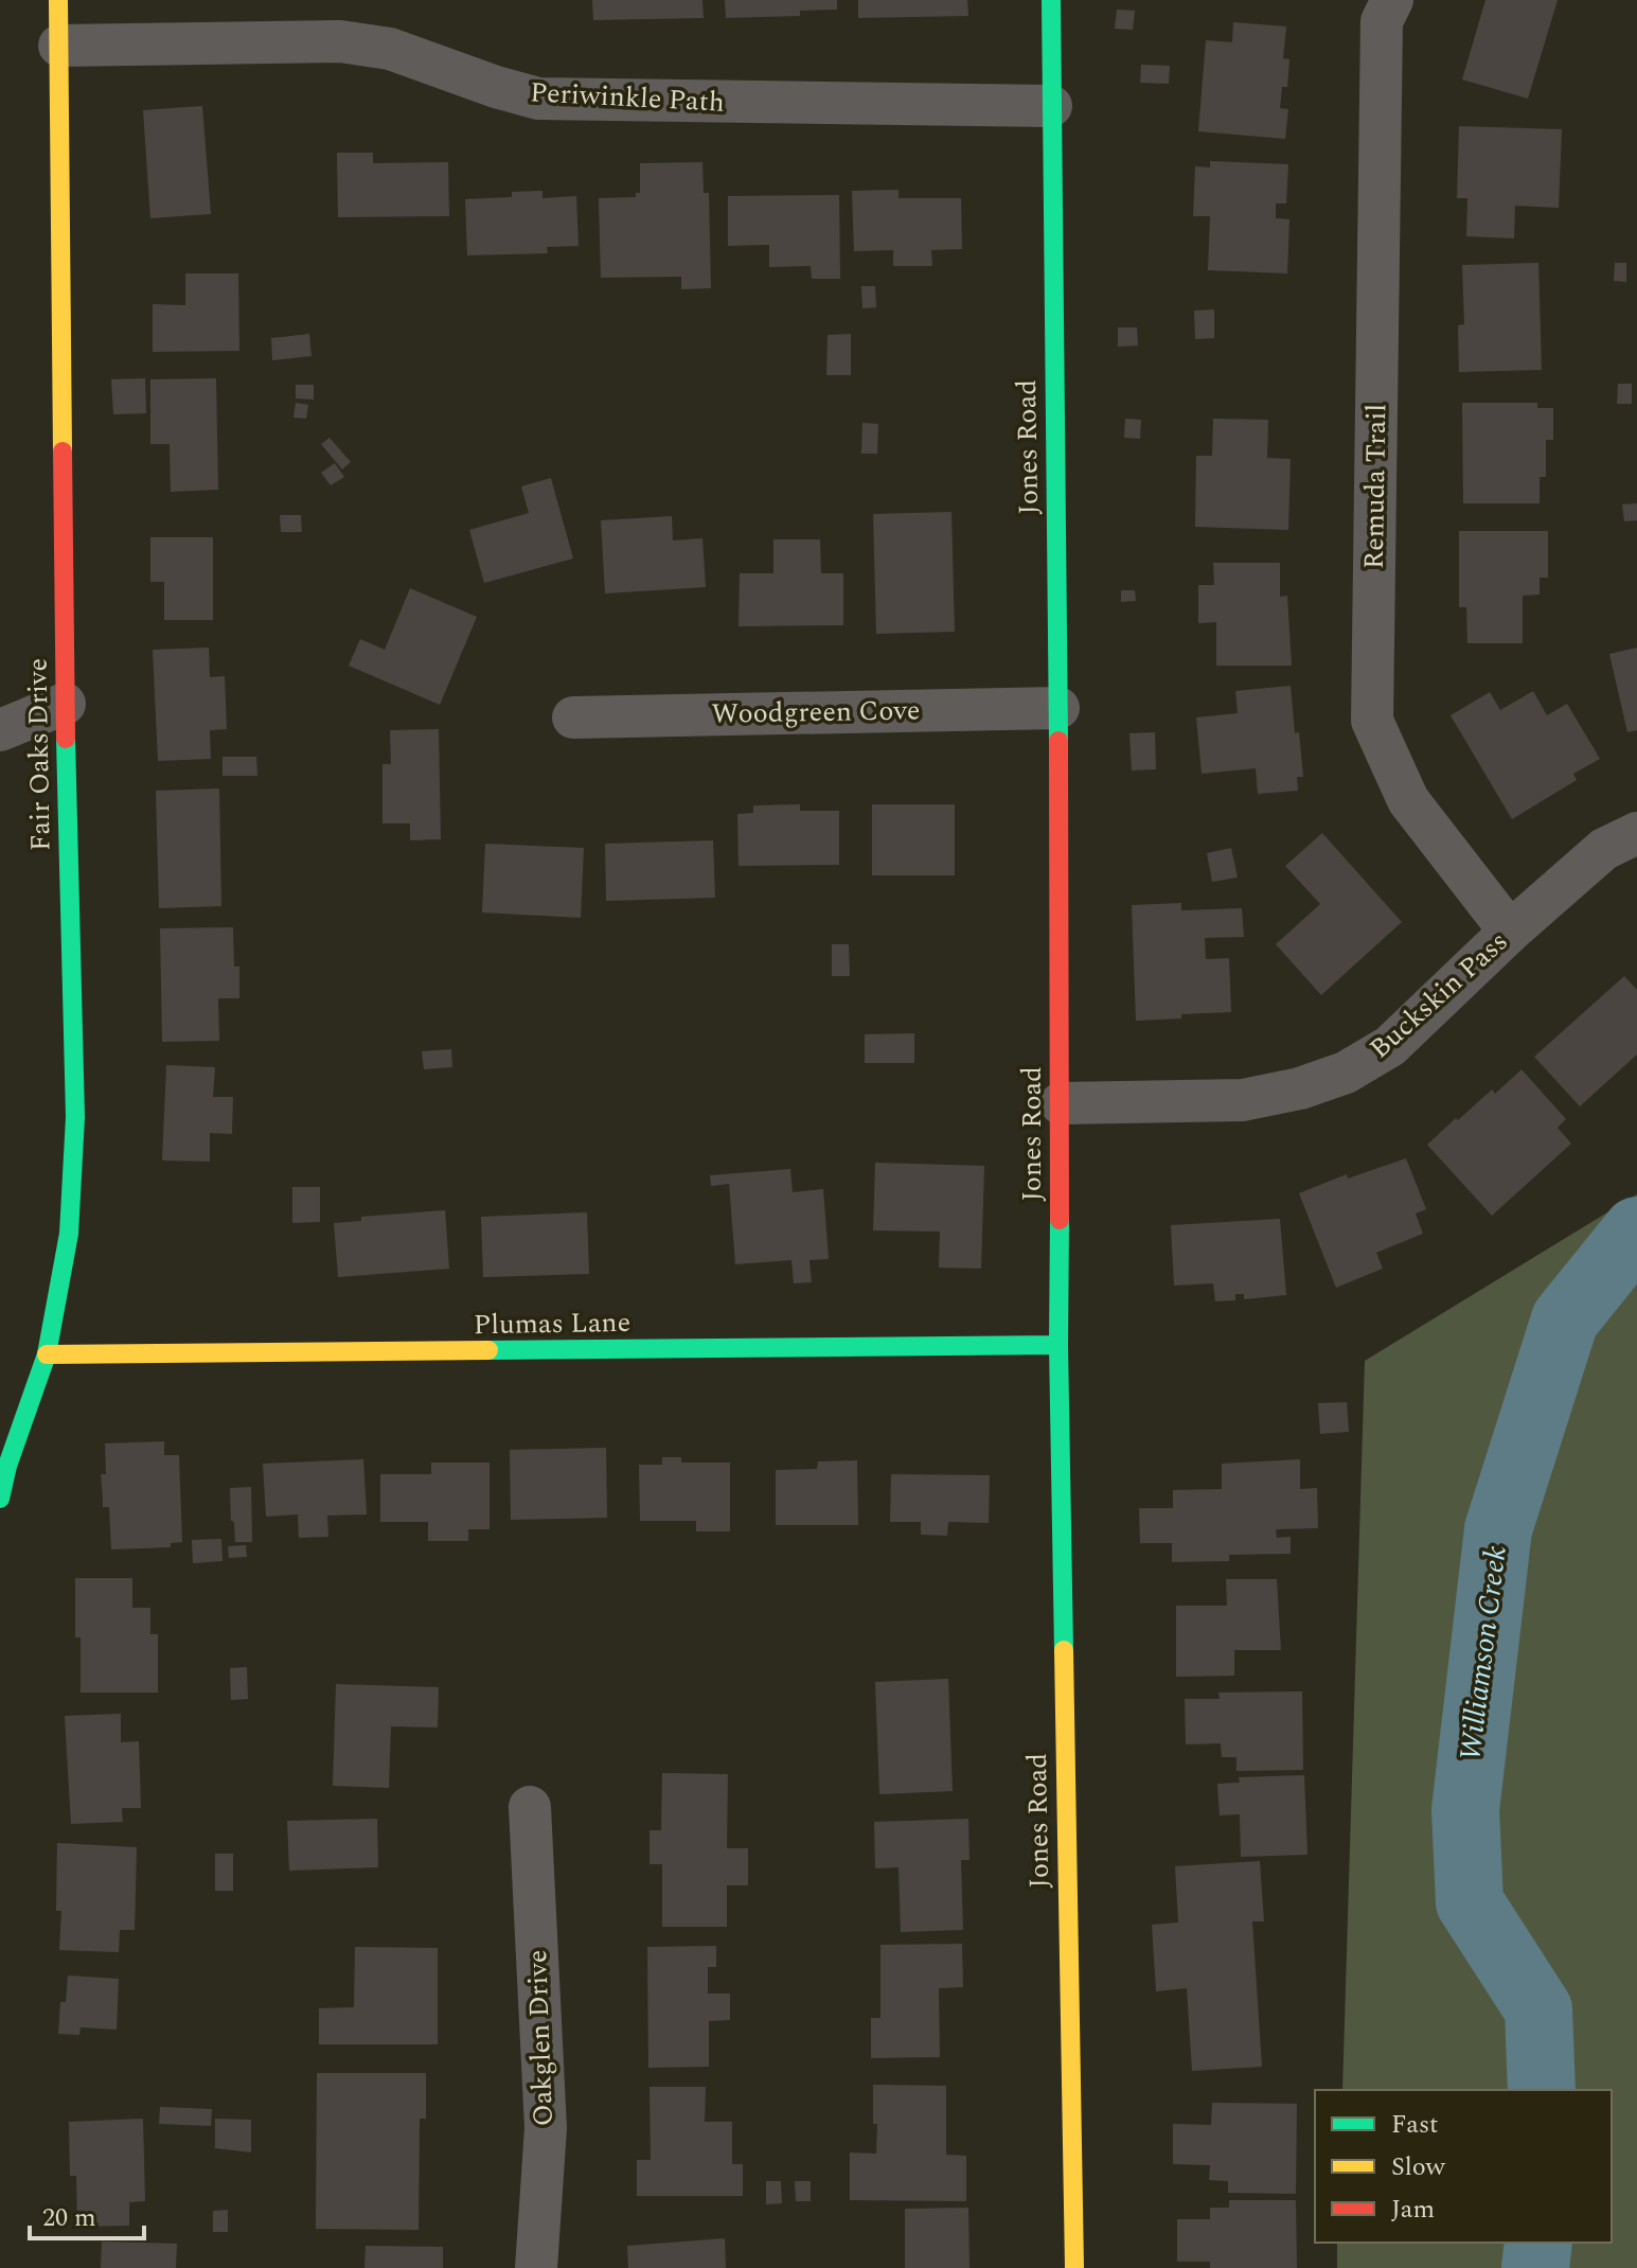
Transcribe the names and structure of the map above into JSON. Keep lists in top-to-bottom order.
{
  "streets": {
    "street": [
      "Periwinkle Path",
      "Jones Road",
      "Remuda Trail",
      "Woodgreen Cove",
      "Fair Oaks Drive",
      "Buckskin Pass",
      "Plumas Lane",
      "Oakglen Drive"
    ]
  },
  "crossings": [
    ["Periwinkle Path", "Jones Road"],
    ["Periwinkle Path", "Fair Oaks Drive"],
    ["Jones Road", "Woodgreen Cove"],
    ["Jones Road", "Buckskin Pass"],
    ["Jones Road", "Plumas Lane"],
    ["Remuda Trail", "Buckskin Pass"],
    ["Fair Oaks Drive", "Plumas Lane"]
  ],
  "water": ["Williamson Creek"],
  "legend": ["Fast", "Slow", "Jam"],
  "scale_bar": "20 m"
}
